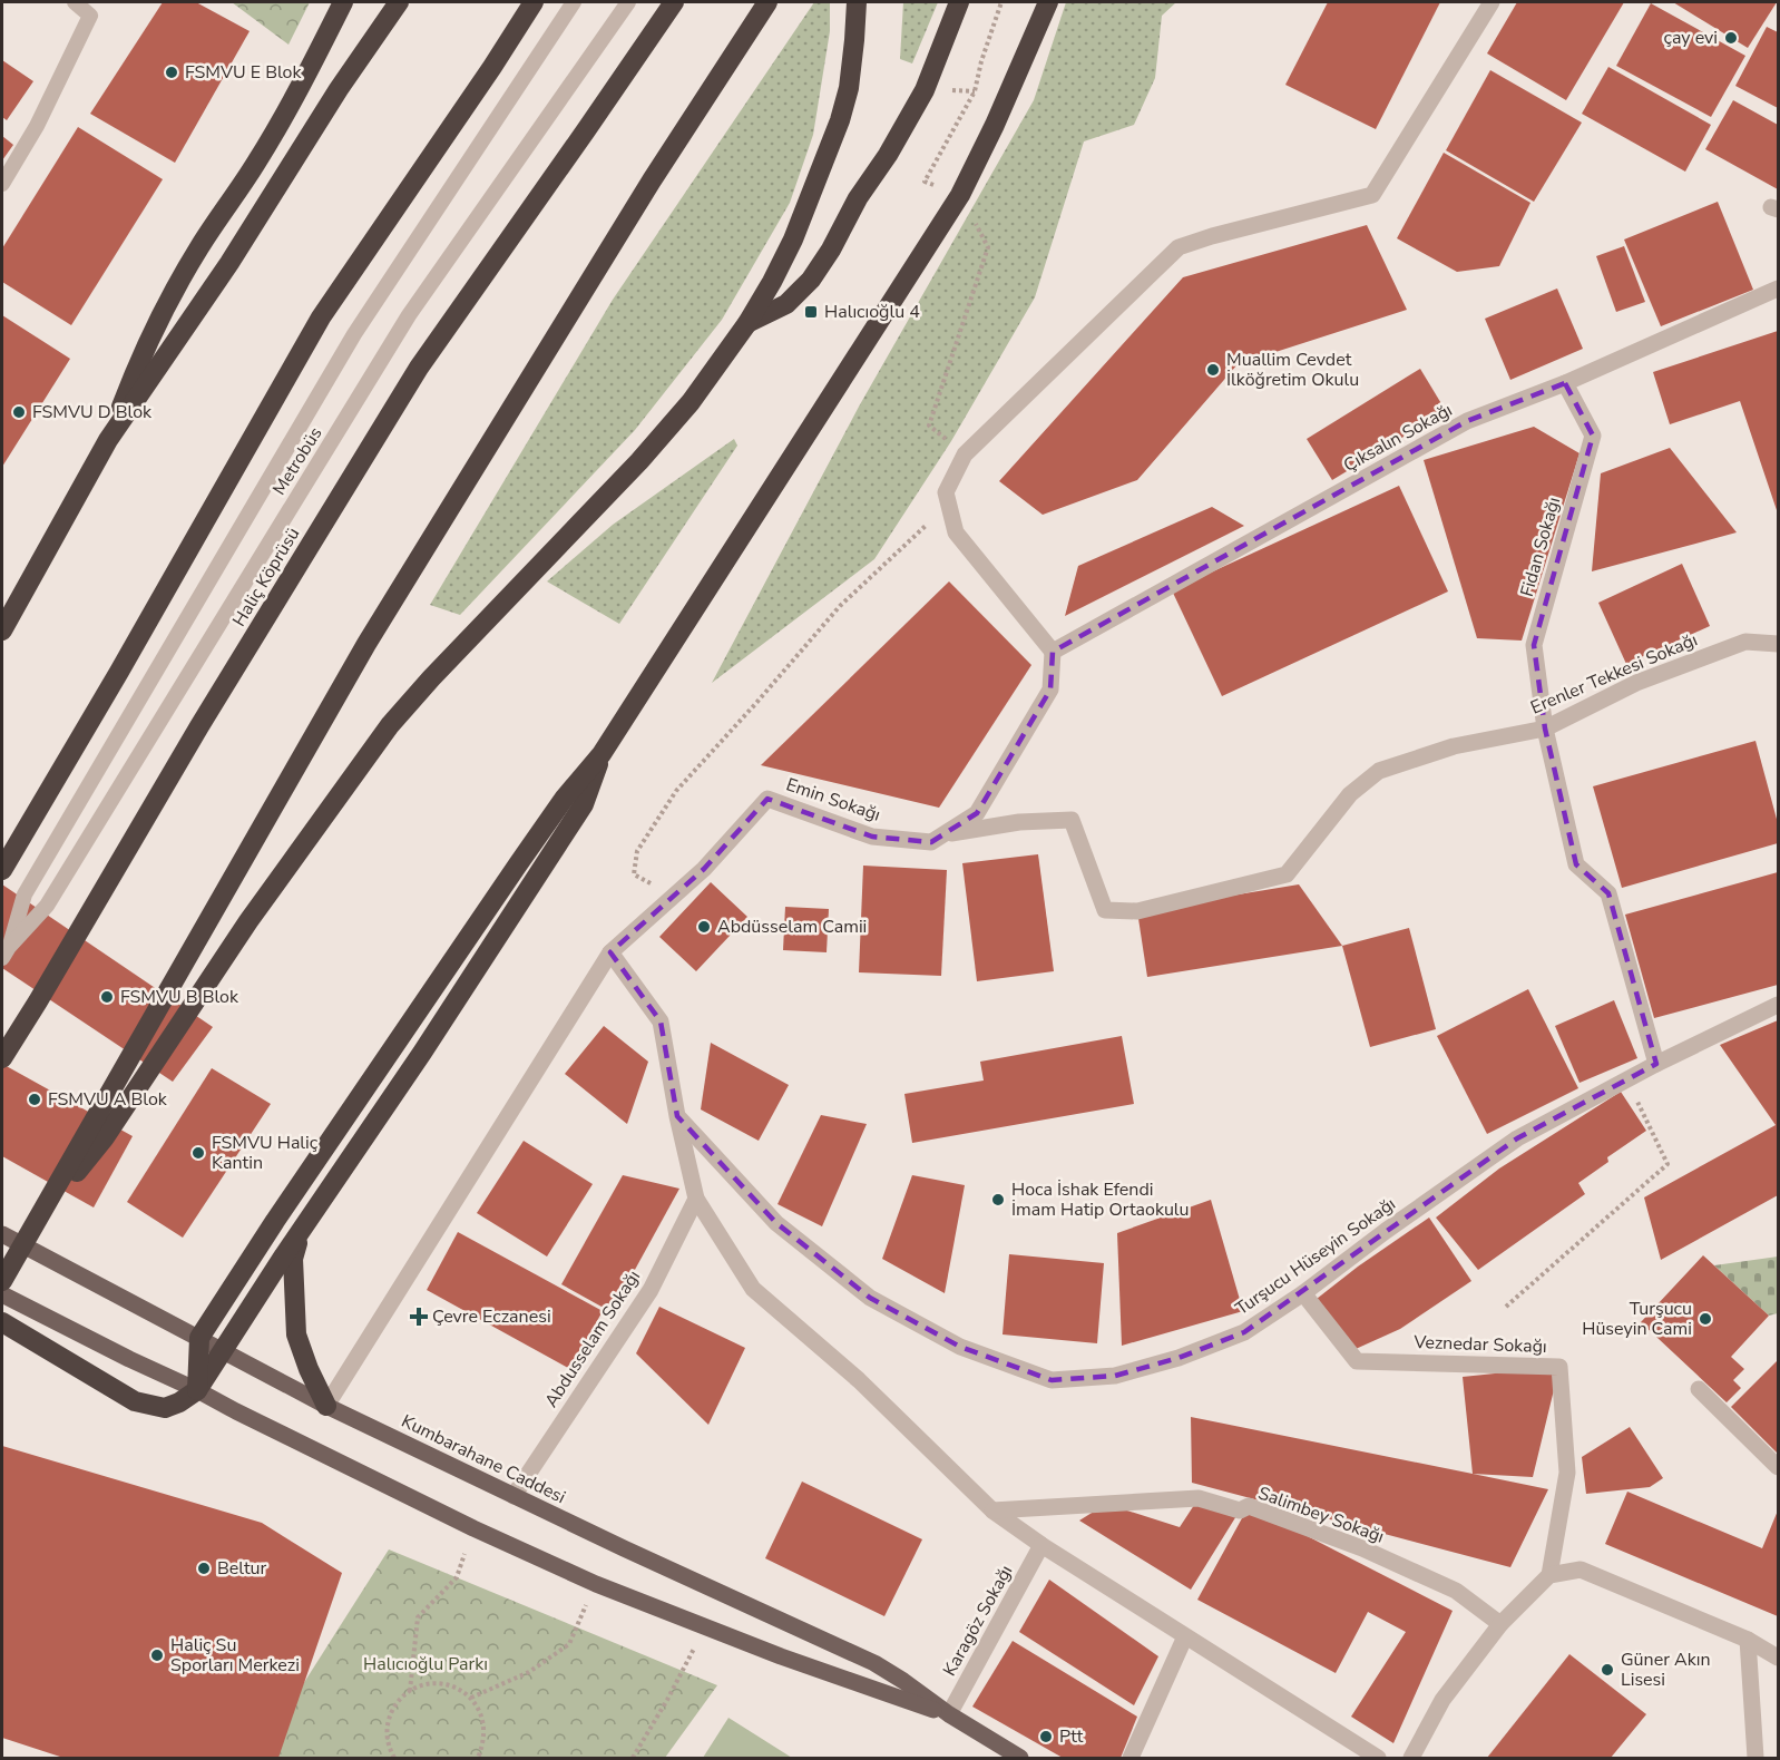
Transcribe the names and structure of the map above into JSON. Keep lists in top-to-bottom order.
{
  "streets": {
    "highway": ["Haliç Köprüsü"],
    "main road": ["Kumbarahane Caddesi"],
    "street": [
      "Çıksalın Sokağı",
      "Fidan Sokağı",
      "Erenler Tekkesi Sokağı",
      "Emin Sokağı",
      "Turşucu Hüseyin Sokağı",
      "Abdusselam Sokağı",
      "Veznedar Sokağı",
      "Salimbey Sokağı",
      "Karagöz Sokağı"
    ],
    "lane": ["Metrobüs"]
  },
  "crossings": [
    ["Çıksalın Sokağı", "Fidan Sokağı"],
    ["Çıksalın Sokağı", "Emin Sokağı"],
    ["Fidan Sokağı", "Erenler Tekkesi Sokağı"],
    ["Fidan Sokağı", "Turşucu Hüseyin Sokağı"],
    ["Erenler Tekkesi Sokağı", "Emin Sokağı"],
    ["Emin Sokağı", "Kumbarahane Caddesi"],
    ["Turşucu Hüseyin Sokağı", "Veznedar Sokağı"],
    ["Abdusselam Sokağı", "Kumbarahane Caddesi"],
    ["Kumbarahane Caddesi", "Karagöz Sokağı"]
  ],
  "parks": ["Halıcıoğlu Parkı"],
  "places": {
    "other": [
      "çay evi",
      "FSMVU E Blok",
      "Muallim Cevdet İlköğretim Okulu",
      "FSMVU D Blok",
      "Abdüsselam Camii",
      "FSMVU B Blok",
      "FSMVU A Blok",
      "FSMVU Haliç Kantin",
      "Hoca İshak Efendi İmam Hatip Ortaokulu",
      "Turşucu Hüseyin Cami",
      "Beltur",
      "Haliç Su Sporları Merkezi",
      "Güner Akın Lisesi",
      "Ptt"
    ],
    "transit": ["Halıcıoğlu 4"],
    "health": ["Çevre Eczanesi"]
  }
}
